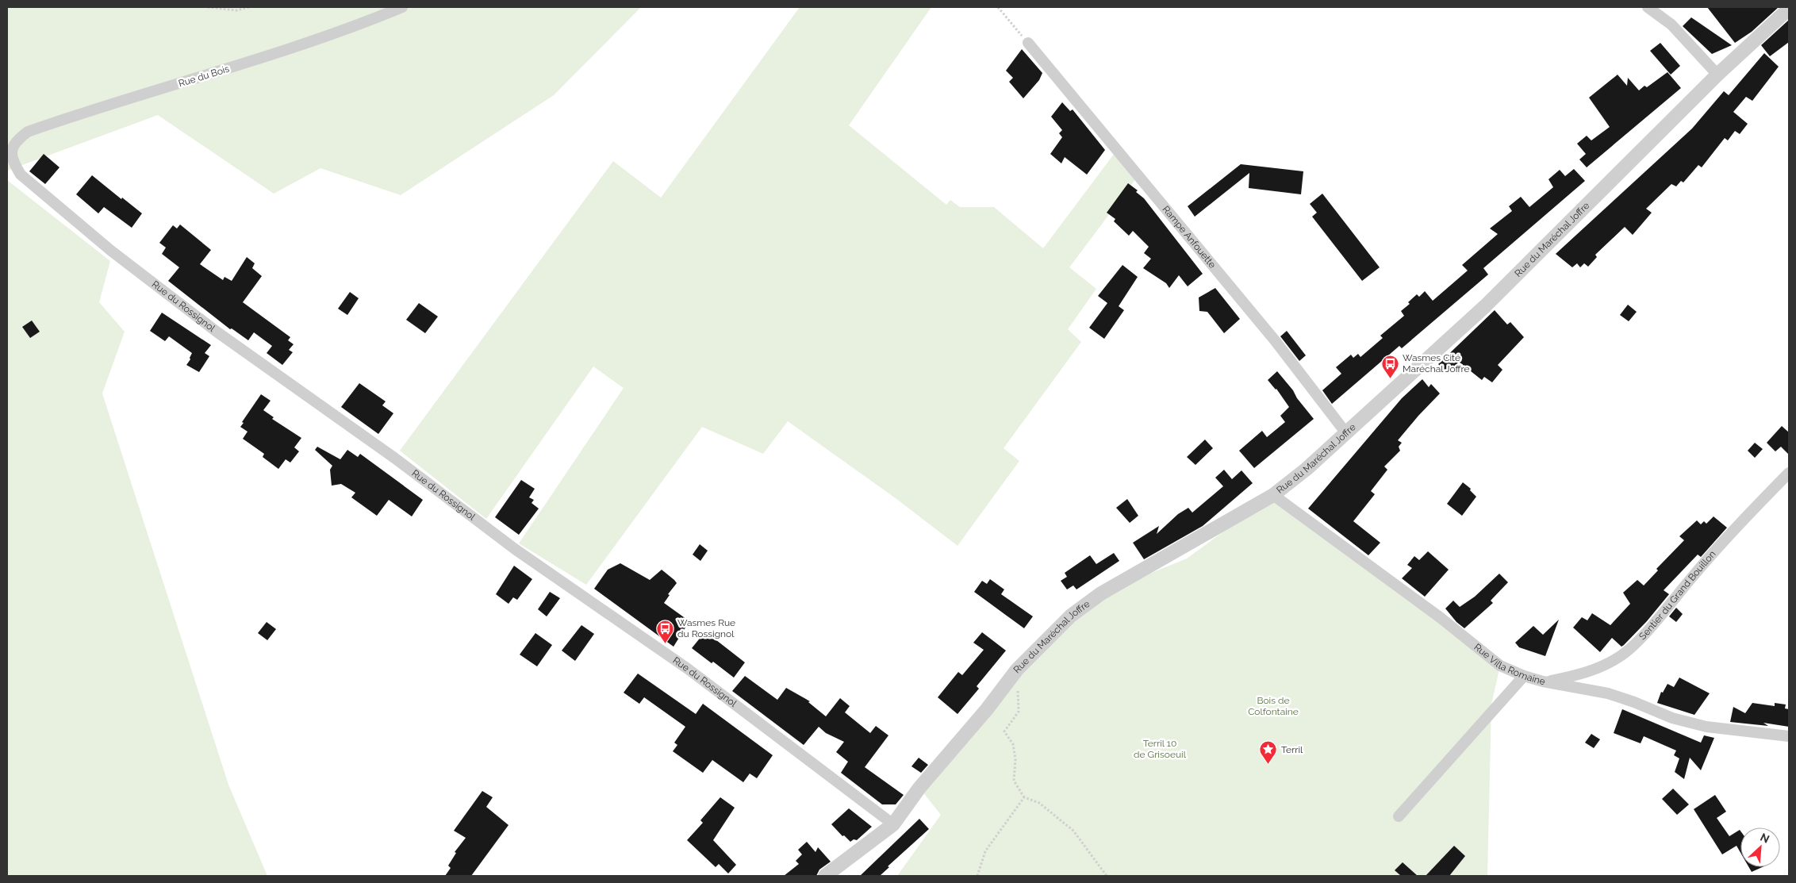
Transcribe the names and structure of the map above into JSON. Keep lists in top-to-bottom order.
{
  "streets": {
    "street": [
      "Rue du Bois",
      "Rampe Anfouette",
      "Rue du Maréchal Joffre",
      "Rue du Rossignol",
      "Sentier du Grand Bouillon",
      "Rue Villa Romaine"
    ]
  },
  "crossings": [
    ["Rue du Bois", "Rue du Rossignol"],
    ["Rampe Anfouette", "Rue du Maréchal Joffre"],
    ["Rue du Maréchal Joffre", "Rue du Rossignol"],
    ["Rue du Maréchal Joffre", "Rue Villa Romaine"],
    ["Sentier du Grand Bouillon", "Rue Villa Romaine"]
  ],
  "parks": ["Bois de Colfontaine", "Terril 10 de Grisoeuil"],
  "places": {
    "bus stop": ["Wasmes Cité Maréchal Joffre", "Wasmes Rue du Rossignol"],
    "place": ["Terril"]
  },
  "north": "top right"
}
